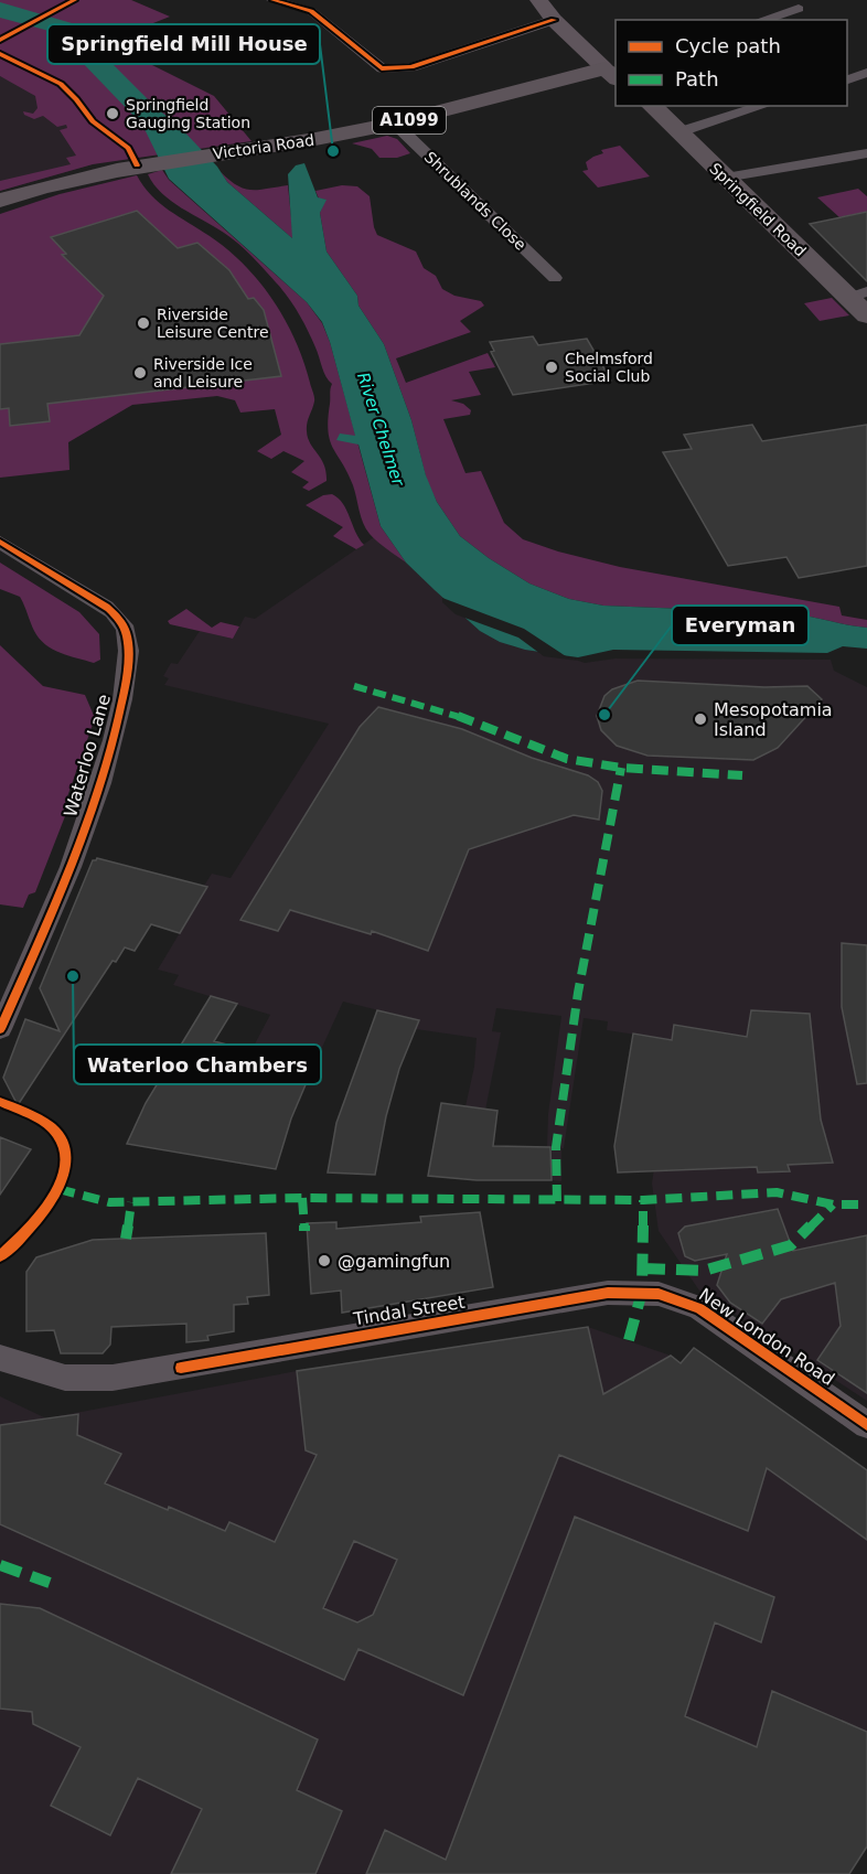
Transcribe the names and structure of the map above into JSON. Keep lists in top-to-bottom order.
{
  "streets": {
    "main road": ["A1099", "Victoria Road", "Springfield Road"],
    "street": [
      "Shrublands Close",
      "Waterloo Lane",
      "Tindal Street",
      "New London Road"
    ]
  },
  "crossings": [
    ["Victoria Road", "Shrublands Close"],
    ["Tindal Street", "New London Road"]
  ],
  "water": ["River Chelmer"],
  "places": [
    "Springfield Gauging Station",
    "Springfield Mill House",
    "Riverside Leisure Centre",
    "Chelmsford Social Club",
    "Riverside Ice and Leisure",
    "Everyman",
    "Mesopotamia Island",
    "Waterloo Chambers",
    "@gamingfun"
  ],
  "legend": ["Cycle path", "Path"]
}
